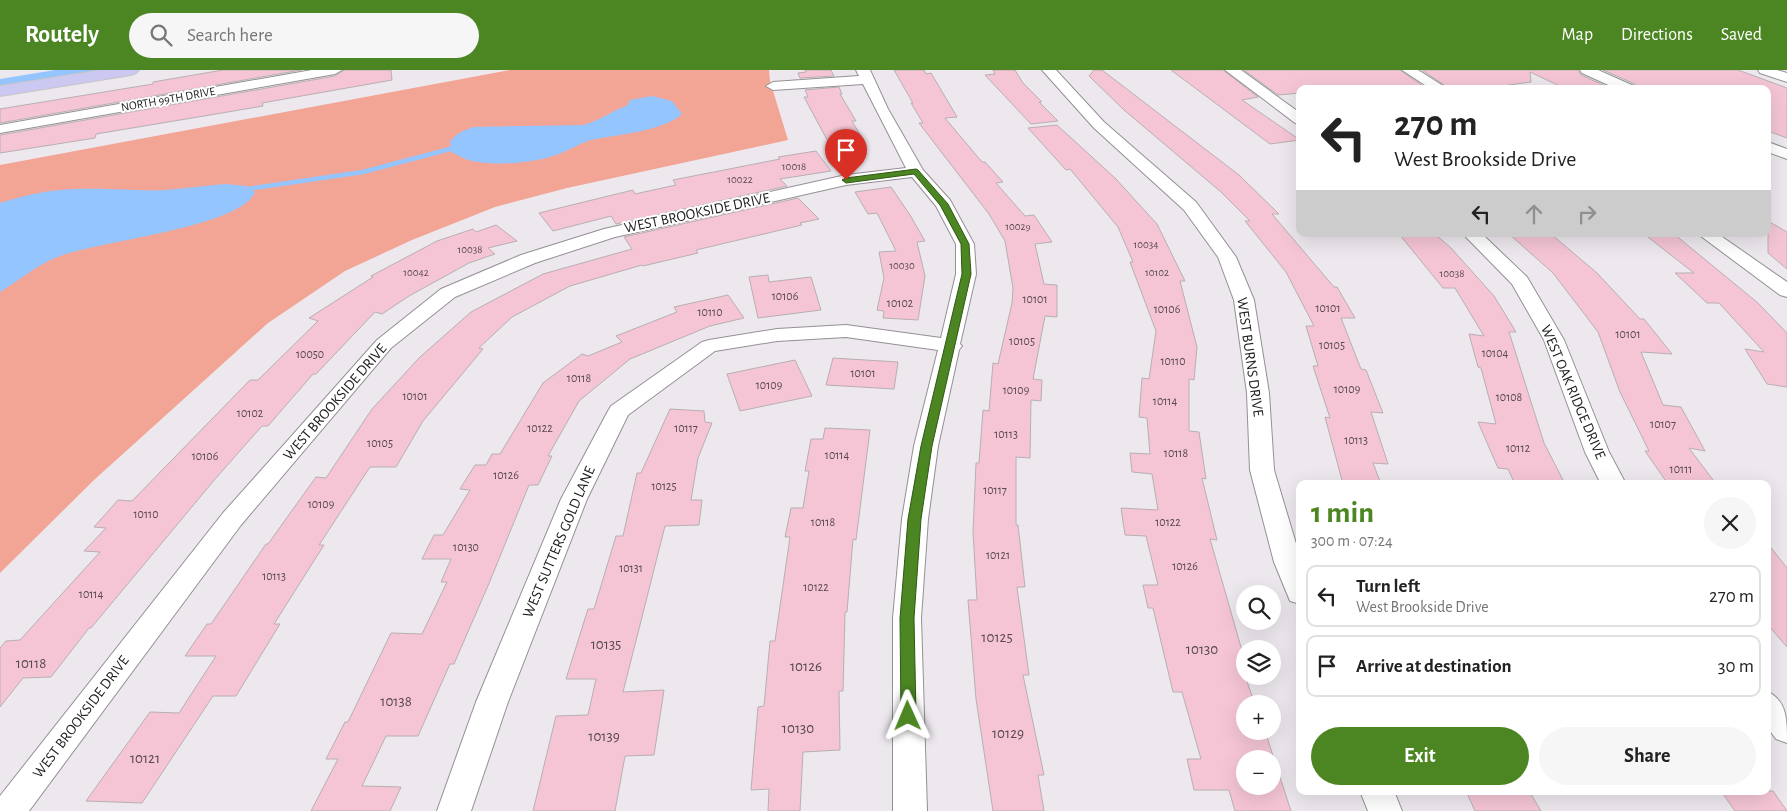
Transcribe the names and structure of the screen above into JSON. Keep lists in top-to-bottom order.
{
  "streets": {
    "street": [
      "NORTH 99TH DRIVE",
      "WEST BROOKSIDE DRIVE",
      "WEST BURNS DRIVE",
      "WEST OAK RIDGE DRIVE",
      "WEST SUTTERS GOLD LANE"
    ]
  },
  "house_numbers": [
    "10018",
    "10022",
    "10029",
    "10034",
    "10038",
    "10030",
    "10042",
    "10102",
    "10038",
    "10106",
    "10101",
    "10102",
    "10101",
    "10106",
    "10110",
    "10101",
    "10105",
    "10105",
    "10104",
    "10050",
    "10110",
    "10101",
    "10118",
    "10109",
    "10109",
    "10109",
    "10101",
    "10108",
    "10114",
    "10102",
    "10107",
    "10122",
    "10117",
    "10113",
    "10113",
    "10105",
    "10112",
    "10118",
    "10114",
    "10106",
    "10111",
    "10126",
    "10125",
    "10117",
    "10109",
    "10110",
    "10118",
    "10122",
    "10130",
    "10121",
    "10126",
    "10131",
    "10113",
    "10122",
    "10114",
    "10125",
    "10135",
    "10130",
    "10118",
    "10126",
    "10138",
    "10130",
    "10129",
    "10139",
    "10121"
  ],
  "page": {
    "header": "Routely",
    "search": "Search here",
    "nav": ["Map", "Directions", "Saved"],
    "turn": ["270 m", "West Brookside Drive"],
    "heading": ["1 min", "300 m · 07:24"],
    "list": [
      {
        "name": "Turn left",
        "note": "West Brookside Drive",
        "value": "270 m"
      },
      {
        "name": "Arrive at destination",
        "value": "30 m"
      }
    ],
    "map_buttons": ["+", "−"],
    "buttons": ["Exit", "Share"]
  }
}
